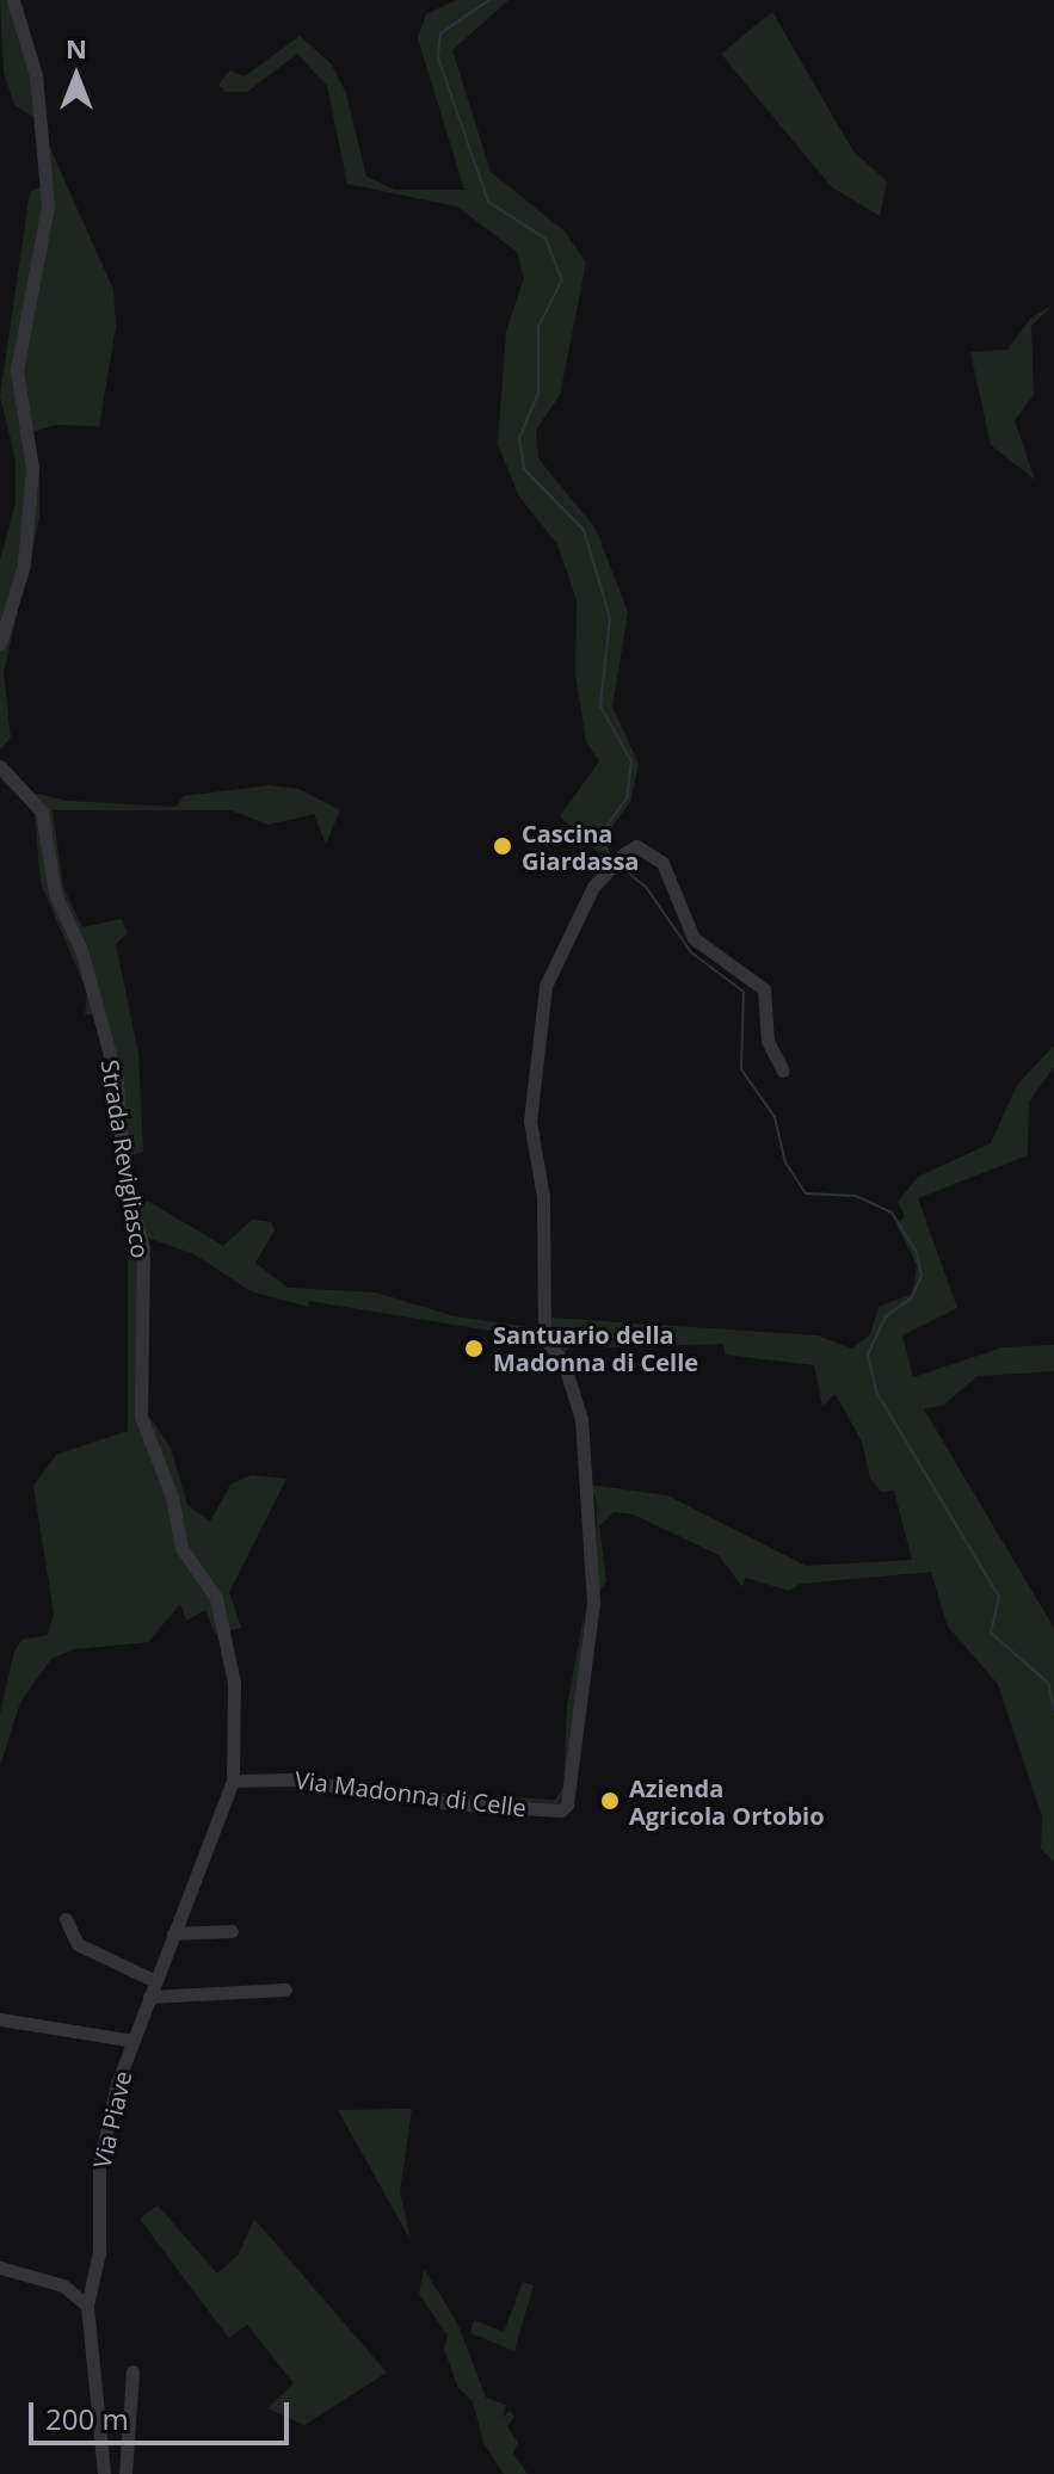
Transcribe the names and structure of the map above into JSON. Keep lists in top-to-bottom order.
{
  "streets": {
    "street": ["Strada Revigliasco", "Via Madonna di Celle", "Via Piave"]
  },
  "crossings": [
    ["Strada Revigliasco", "Via Madonna di Celle"],
    ["Strada Revigliasco", "Via Piave"],
    ["Via Madonna di Celle", "Via Piave"]
  ],
  "places": ["Cascina Giardassa", "Santuario della Madonna di Celle", "Azienda Agricola Ortobio"],
  "scale_bar": "200 m",
  "north": "top"
}
